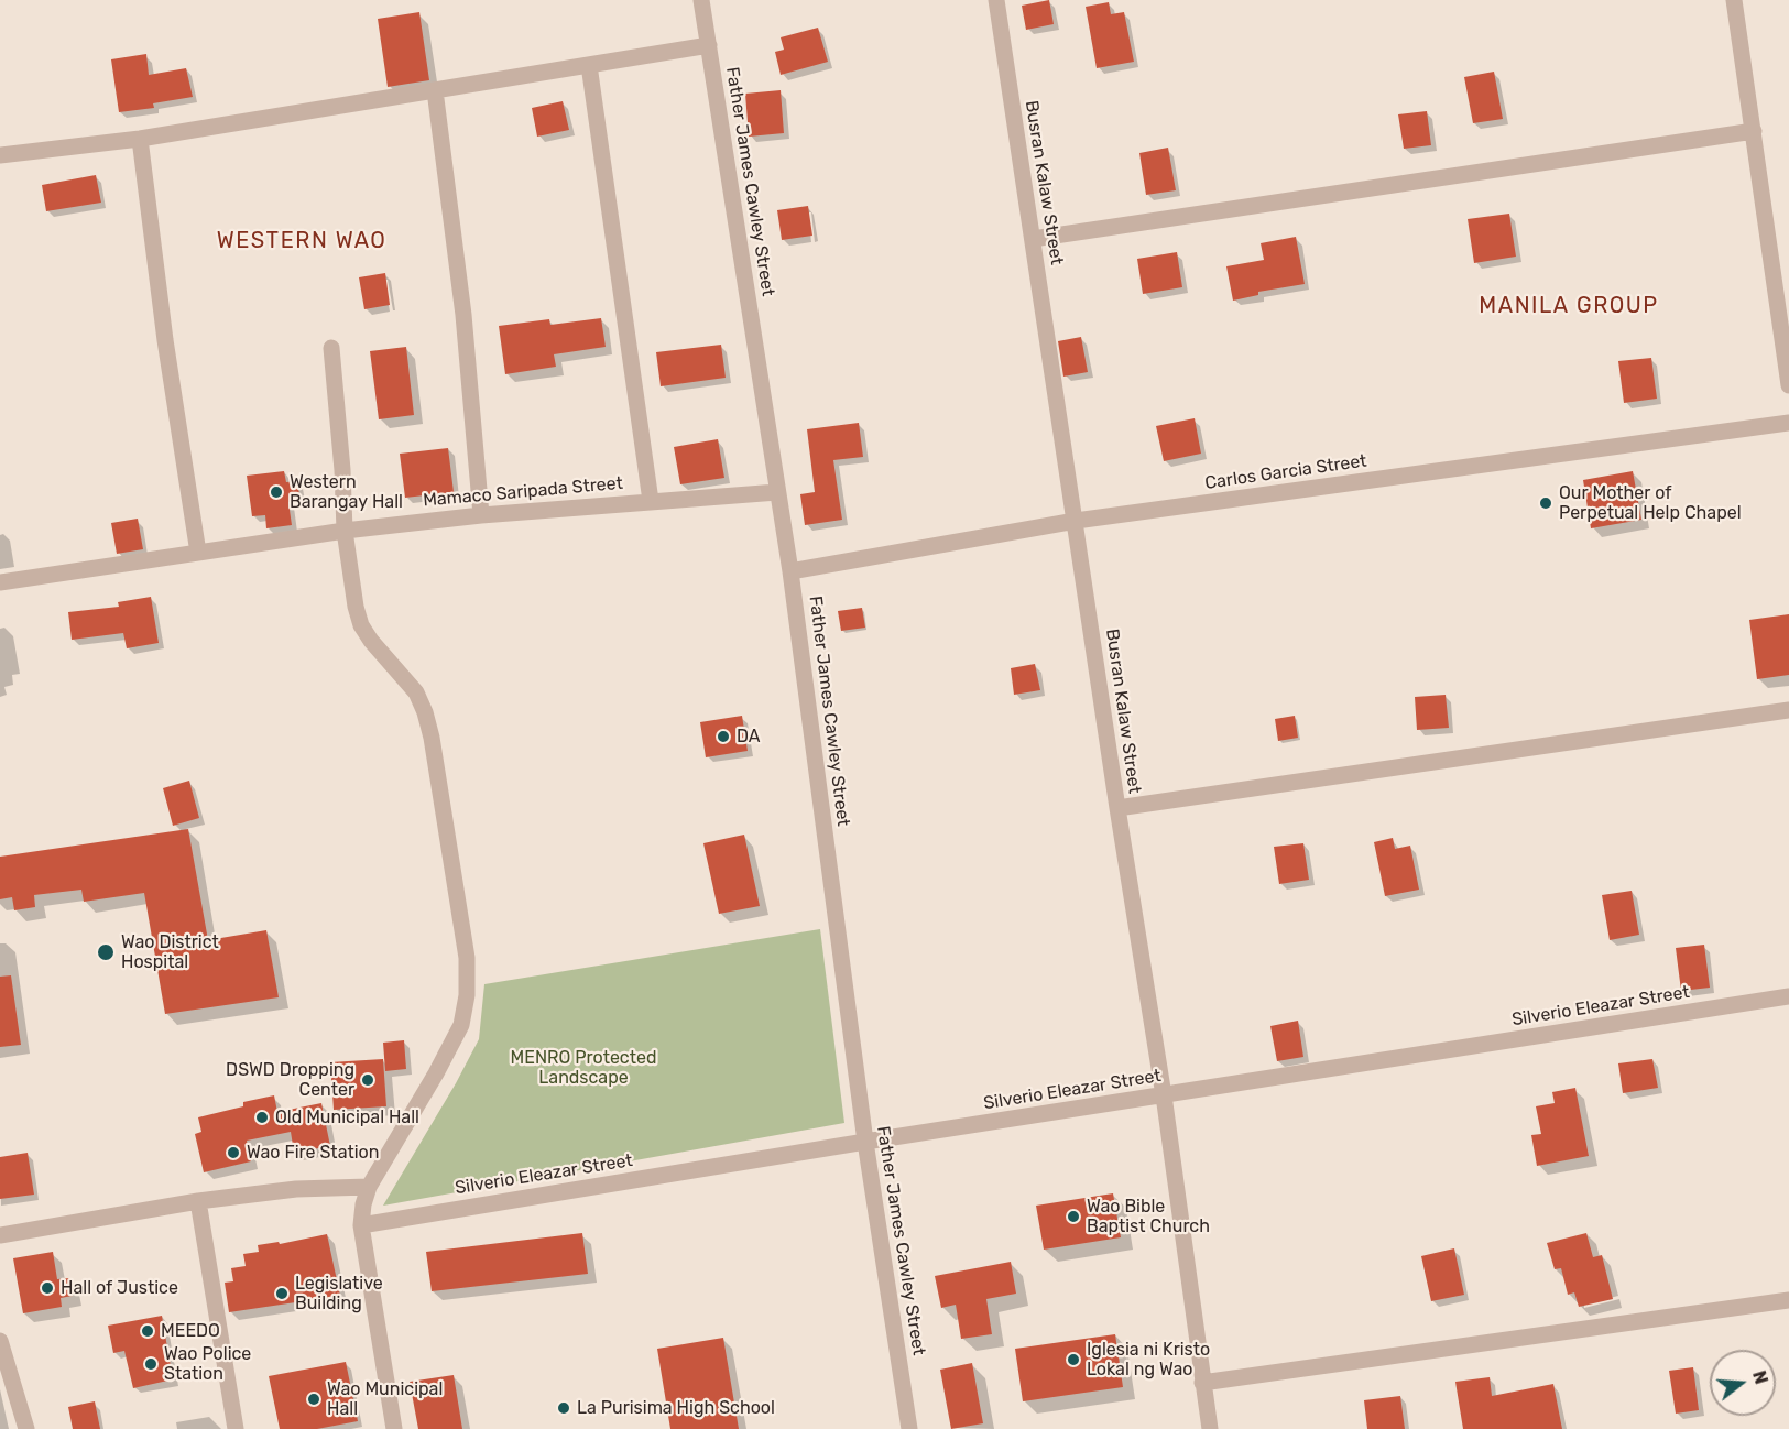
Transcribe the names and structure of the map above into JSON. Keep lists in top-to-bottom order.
{
  "streets": {
    "street": [
      "Father James Cawley Street",
      "Busran Kalaw Street",
      "Carlos Garcia Street",
      "Mamaco Saripada Street",
      "Silverio Eleazar Street"
    ]
  },
  "crossings": [
    ["Father James Cawley Street", "Carlos Garcia Street"],
    ["Father James Cawley Street", "Mamaco Saripada Street"],
    ["Father James Cawley Street", "Silverio Eleazar Street"],
    ["Busran Kalaw Street", "Carlos Garcia Street"],
    ["Busran Kalaw Street", "Silverio Eleazar Street"]
  ],
  "districts": ["WESTERN WAO", "MANILA GROUP"],
  "parks": ["MENRO Protected Landscape"],
  "places": [
    "Western Barangay Hall",
    "Our Mother of Perpetual Help Chapel",
    "DA",
    "Wao District Hospital",
    "DSWD Dropping Center",
    "Old Municipal Hall",
    "Wao Fire Station",
    "Wao Bible Baptist Church",
    "Hall of Justice",
    "Legislative Building",
    "MEEDO",
    "Iglesia ni Kristo Lokal ng Wao",
    "Wao Police Station",
    "Wao Municipal Hall",
    "La Purisima High School"
  ],
  "north": "right"
}
